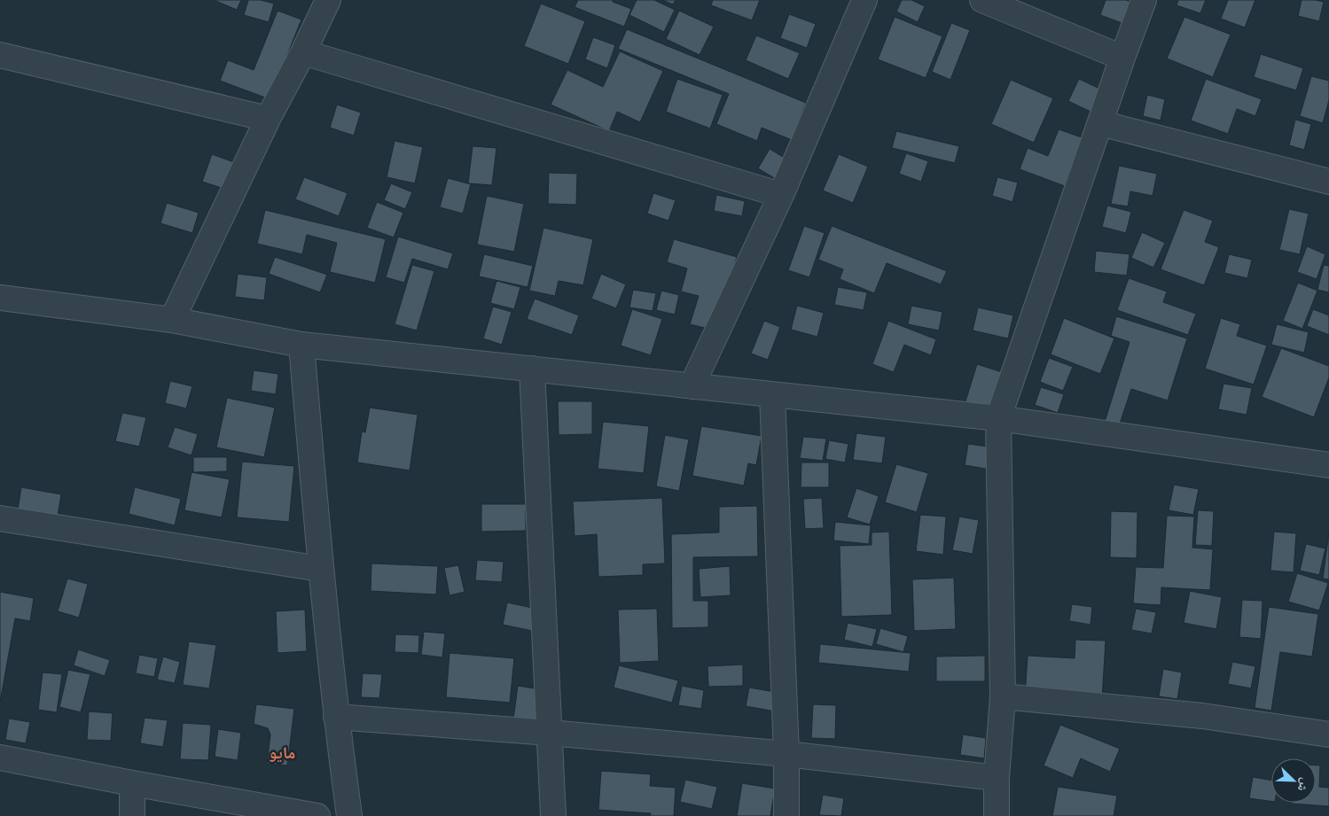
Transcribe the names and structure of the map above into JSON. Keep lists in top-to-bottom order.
{
  "districts": ["مايو"],
  "north": "bottom right"
}
